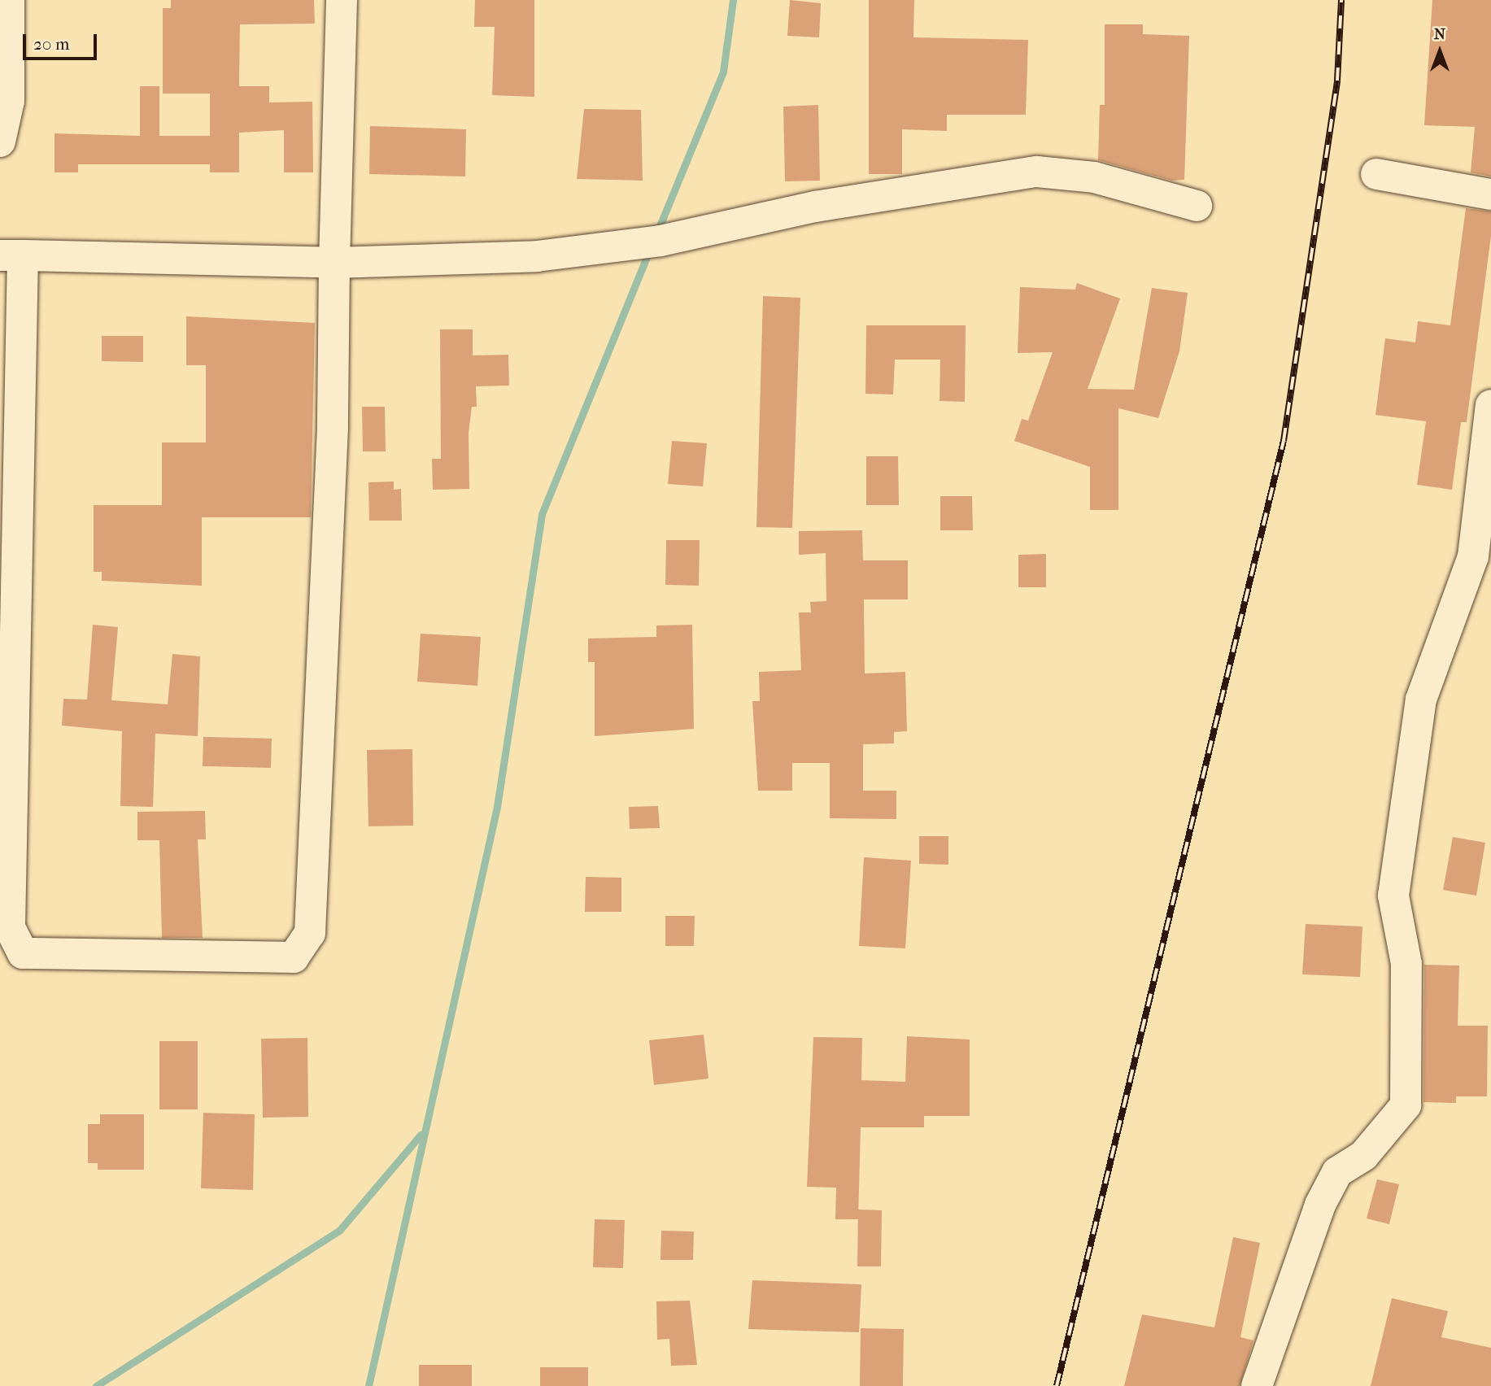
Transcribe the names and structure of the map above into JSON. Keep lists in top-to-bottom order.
{
  "scale_bar": "20 m",
  "north": "top"
}
